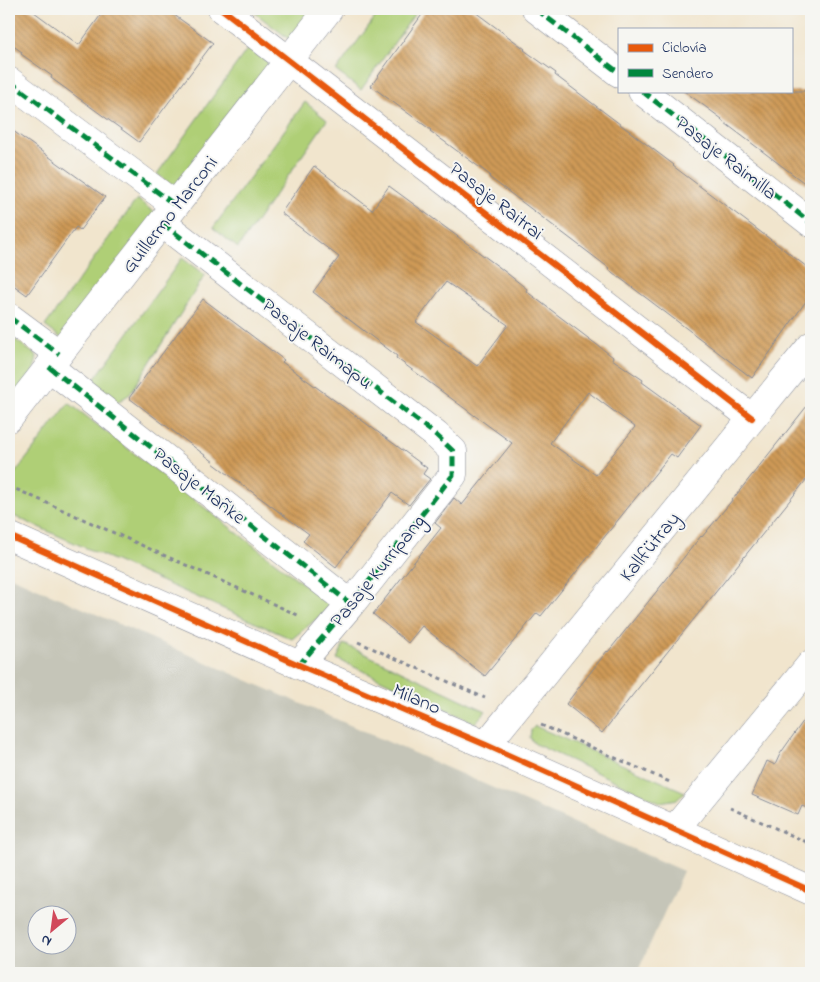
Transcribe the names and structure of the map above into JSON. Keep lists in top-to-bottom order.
{
  "streets": {
    "street": [
      "Pasaje Raimilla",
      "Pasaje Raitrai",
      "Guillermo Marconi",
      "Pasaje Raimapu",
      "Pasaje Mañke",
      "Kallfütray",
      "Pasaje Kurripang",
      "Milano"
    ]
  },
  "crossings": [
    ["Pasaje Raitrai", "Guillermo Marconi"],
    ["Pasaje Raitrai", "Kallfütray"],
    ["Guillermo Marconi", "Pasaje Raimapu"],
    ["Guillermo Marconi", "Pasaje Mañke"],
    ["Pasaje Raimapu", "Pasaje Kurripang"],
    ["Pasaje Mañke", "Pasaje Kurripang"],
    ["Kallfütray", "Milano"],
    ["Pasaje Kurripang", "Milano"]
  ],
  "legend": ["Ciclovía", "Sendero"],
  "north": "bottom left"
}
